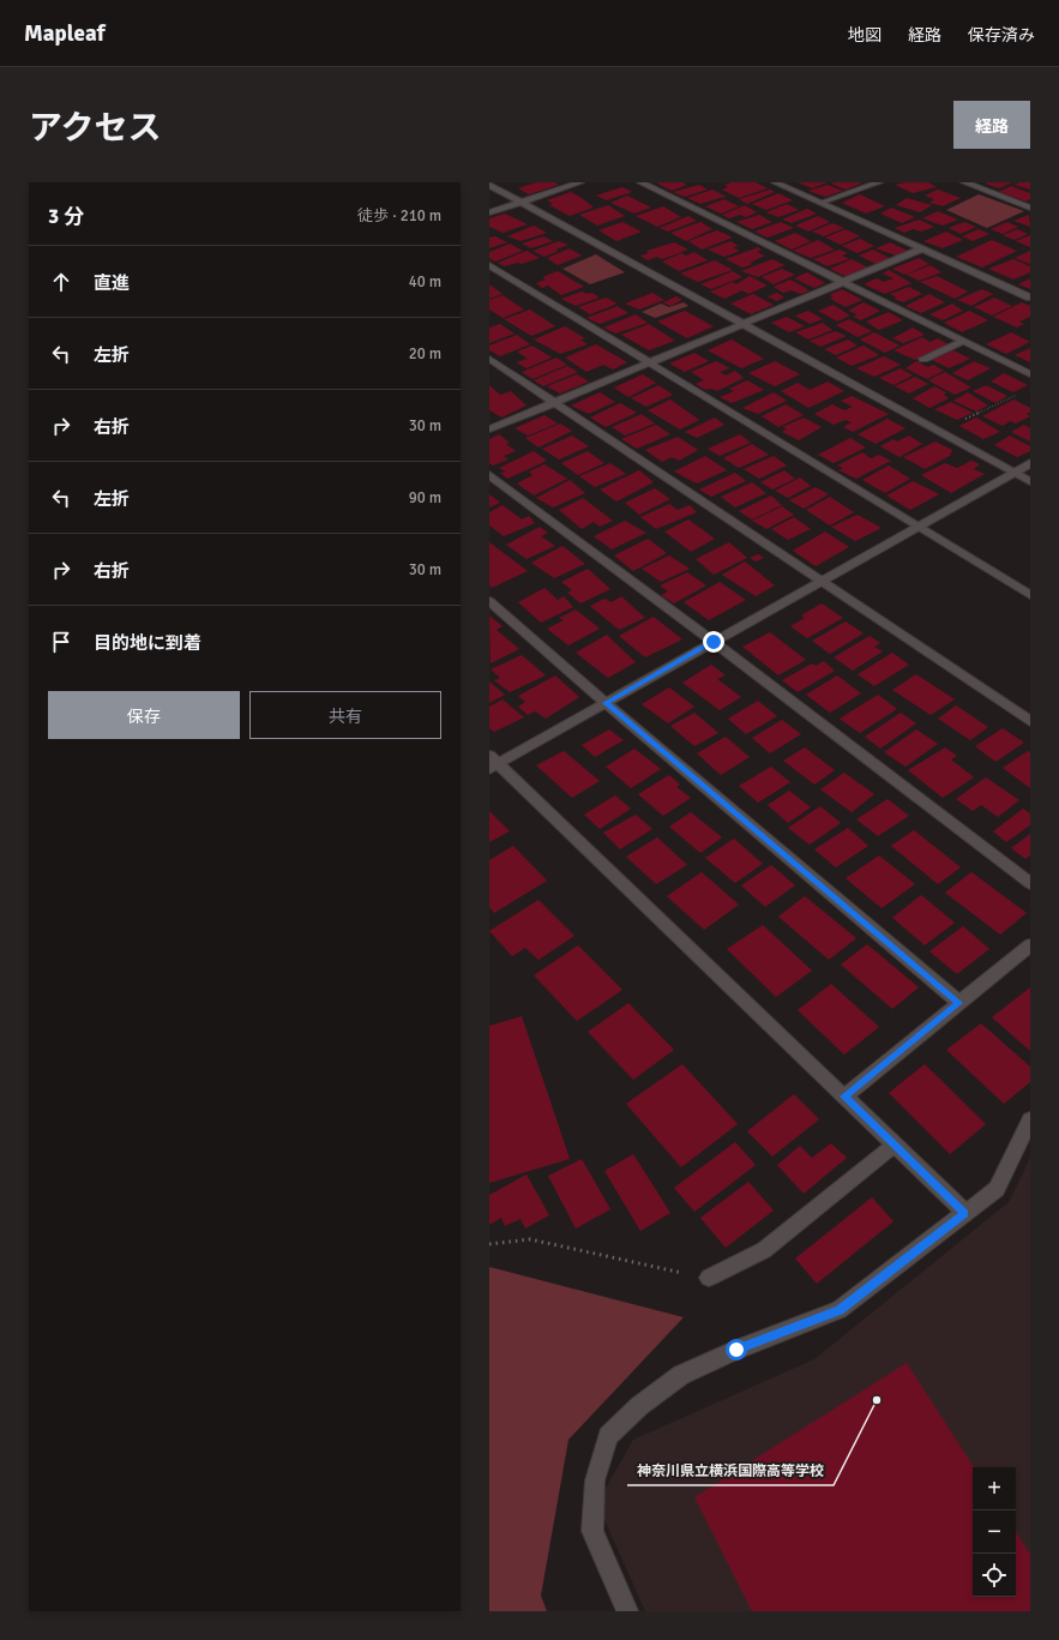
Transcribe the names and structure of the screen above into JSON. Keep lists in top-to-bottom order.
{
  "places": ["神奈川県立横浜国際高等学校"],
  "page": {
    "header": "Mapleaf",
    "nav": ["地図", "経路", "保存済み"],
    "title": "アクセス",
    "buttons": [
      "経路",
      ["保存", "共有"]
    ],
    "heading": ["3 分", "徒歩 · 210 m"],
    "list": [
      ["直進", "40 m"],
      ["左折", "20 m"],
      ["右折", "30 m"],
      ["左折", "90 m"],
      ["右折", "30 m"],
      "目的地に到着"
    ],
    "map_buttons": ["+", "−"]
  }
}
